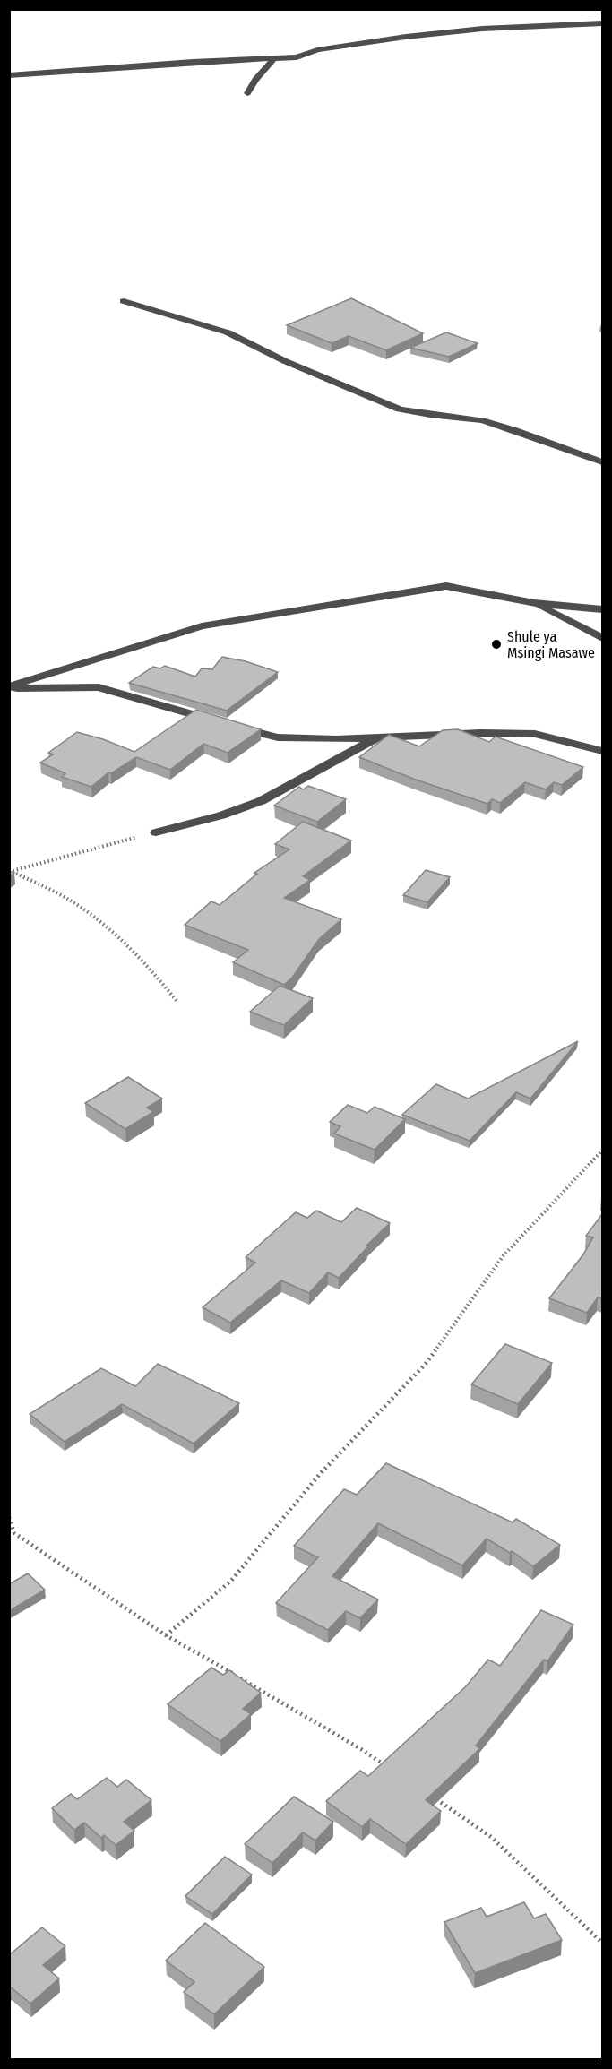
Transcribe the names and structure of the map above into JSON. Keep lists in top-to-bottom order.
{
  "places": ["Shule ya Msingi Masawe"]
}
